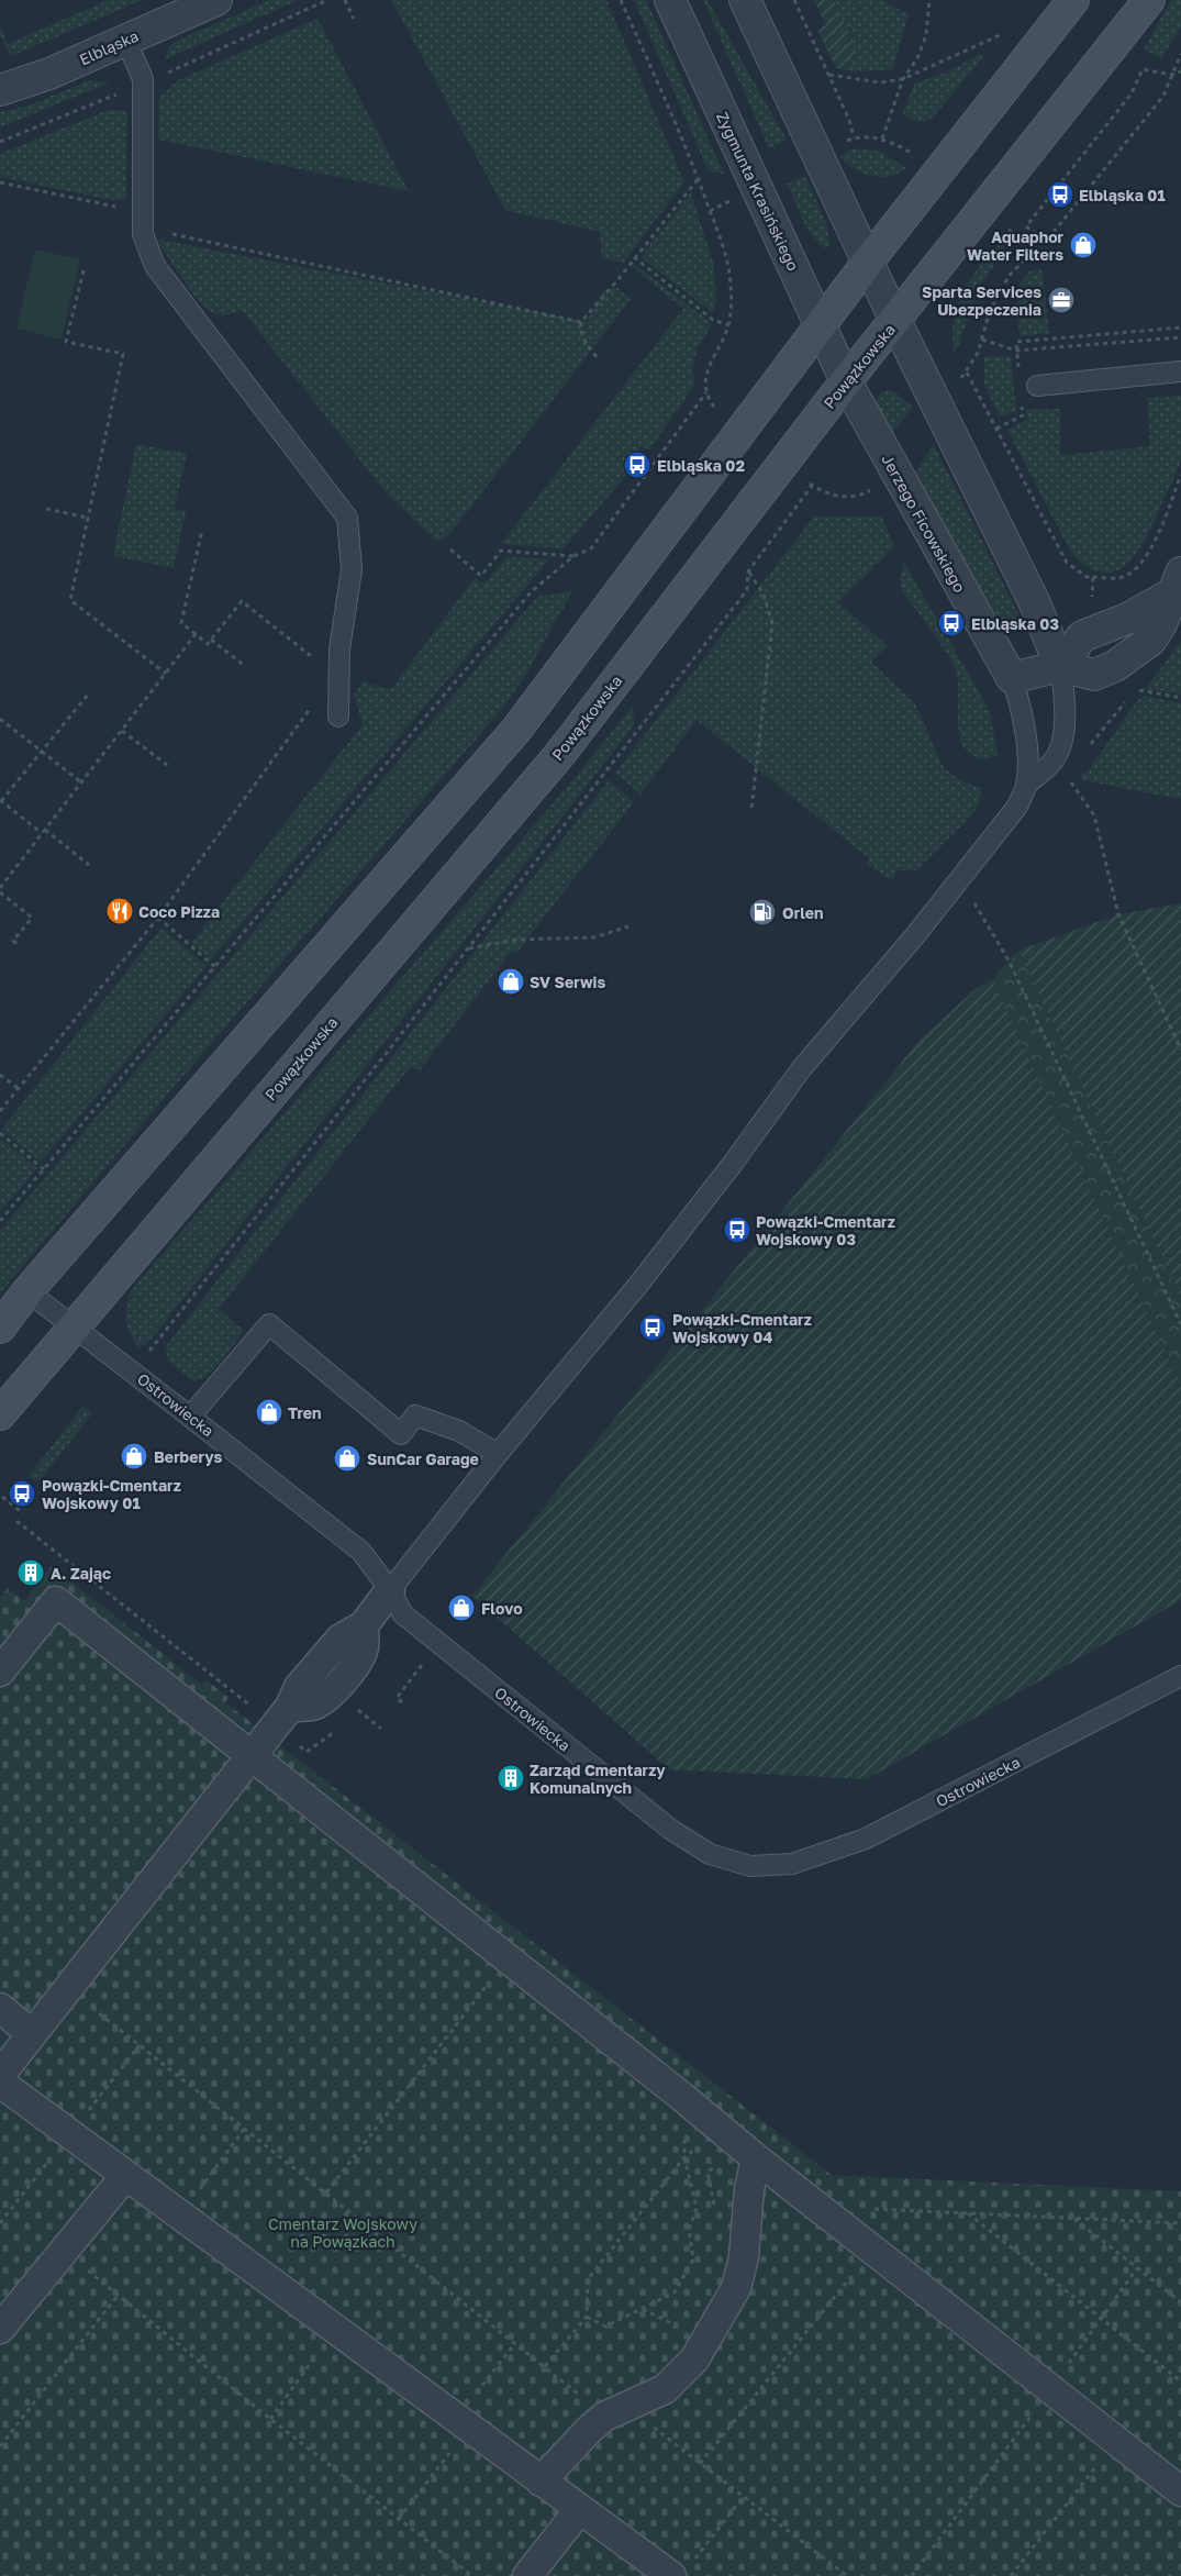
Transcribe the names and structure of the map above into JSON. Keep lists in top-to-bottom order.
{
  "streets": {
    "main road": ["Powązkowska"],
    "street": ["Elbląska", "Zygmunta Krasińskiego", "Jerzego Ficowskiego"],
    "lane": ["Ostrowiecka"]
  },
  "crossings": [
    ["Zygmunta Krasińskiego", "Powązkowska"],
    ["Zygmunta Krasińskiego", "Jerzego Ficowskiego"],
    ["Powązkowska", "Jerzego Ficowskiego"],
    ["Powązkowska", "Ostrowiecka"]
  ],
  "parks": ["Cmentarz Wojskowy na Powązkach"],
  "places": {
    "bus stop": [
      "Elbląska 01",
      "Elbląska 02",
      "Elbląska 03",
      "Powązki-Cmentarz Wojskowy 03",
      "Powązki-Cmentarz Wojskowy 04",
      "Powązki-Cmentarz Wojskowy 01"
    ],
    "shop": [
      "Aquaphor Water Filters",
      "SV Serwis",
      "Tren",
      "Berberys",
      "SunCar Garage",
      "Flovo"
    ],
    "office": ["Sparta Services Ubezpeczenia"],
    "restaurant": ["Coco Pizza"],
    "fuel station": ["Orlen"],
    "building": ["A. Zając", "Zarząd Cmentarzy Komunalnych"]
  }
}
